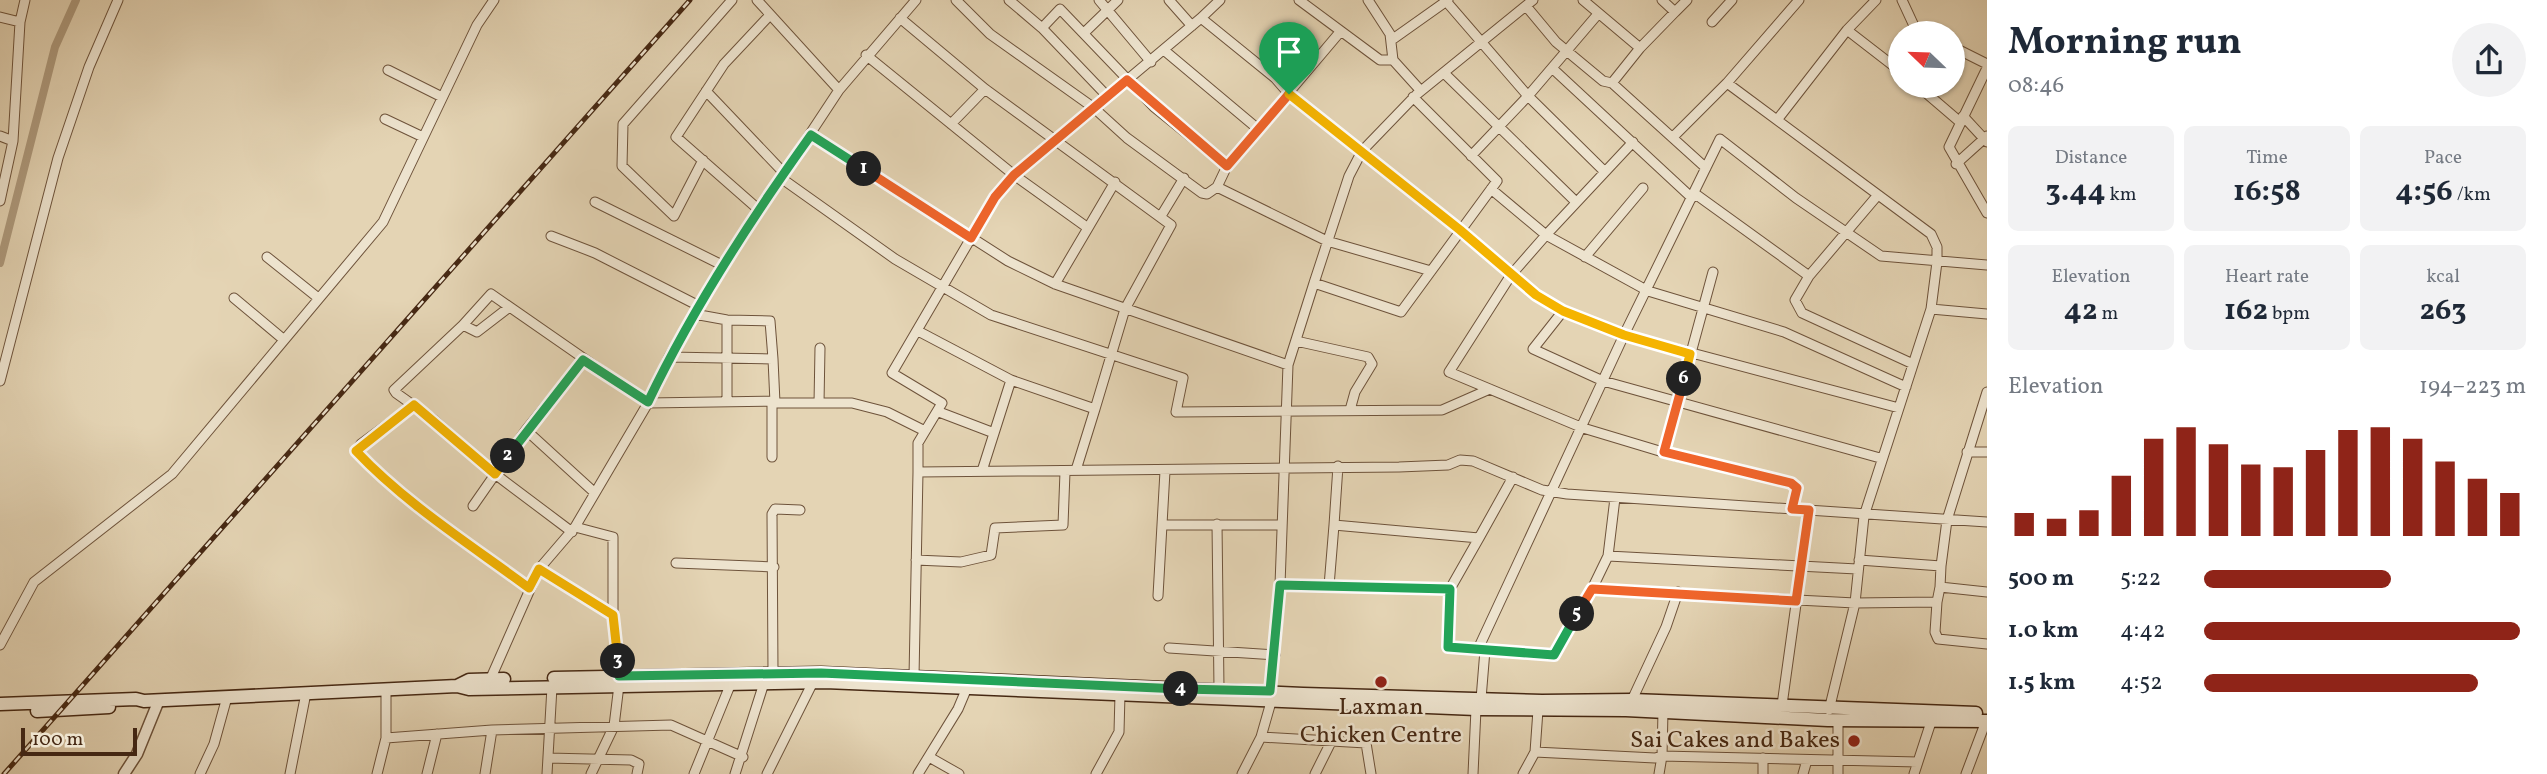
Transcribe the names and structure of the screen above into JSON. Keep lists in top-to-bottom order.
{
  "places": ["Laxman Chicken Centre", "Sai Cakes and Bakes"],
  "scale_bar": "100 m",
  "north": "top left",
  "page": {
    "heading": ["Morning run", "08:46"],
    "stats": [
      ["Distance", "3.44 km"],
      ["Time", "16:58"],
      ["Pace", "4:56 /km"],
      ["Elevation", "42 m"],
      ["Heart rate", "162 bpm"],
      ["kcal", "263"]
    ],
    "pins": [
      "1",
      "6",
      "2",
      "5",
      "3",
      "4"
    ],
    "chart": ["Elevation", "194–223 m"],
    "list": [
      {
        "name": "500 m",
        "note": "5:22"
      },
      {
        "name": "1.0 km",
        "note": "4:42"
      },
      {
        "name": "1.5 km",
        "note": "4:52"
      }
    ],
    "scale": "100 m"
  }
}
